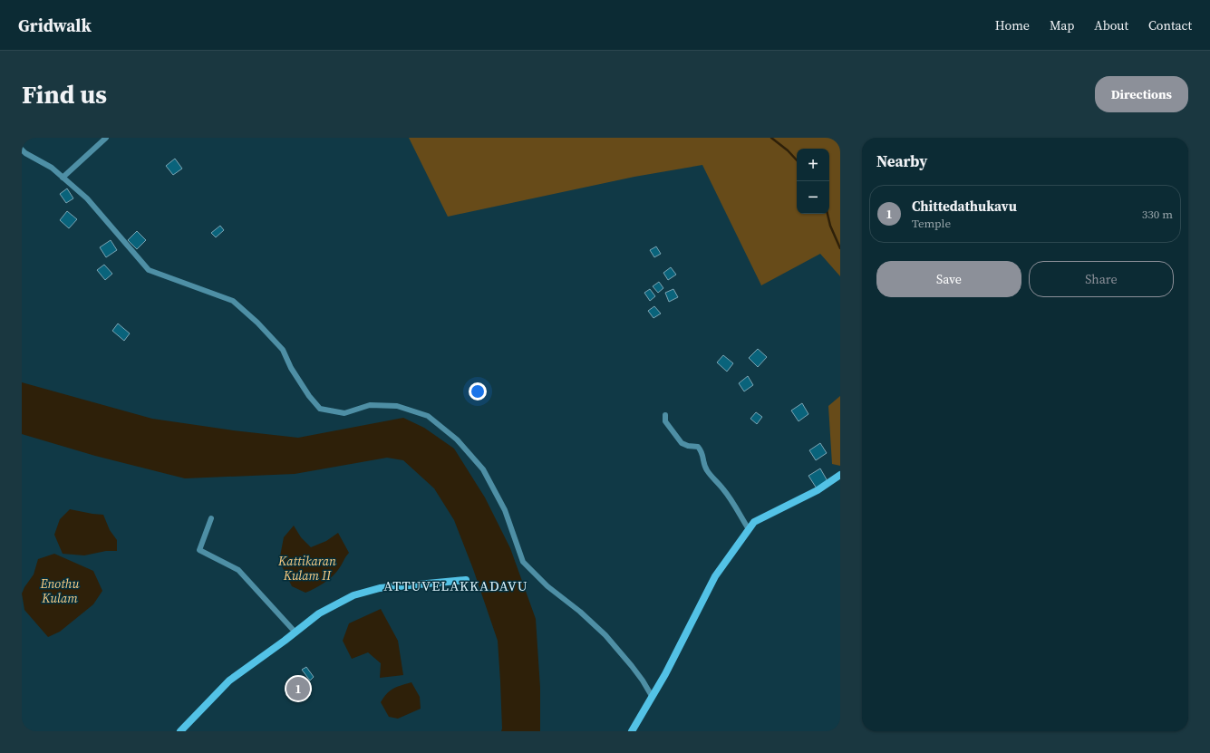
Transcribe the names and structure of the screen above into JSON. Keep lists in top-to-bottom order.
{
  "districts": ["ATTUVELAKKADAVU"],
  "water": ["Kattikaran Kulam II", "Enothu Kulam"],
  "page": {
    "header": "Gridwalk",
    "nav": [
      "Home",
      "Map",
      "About",
      "Contact"
    ],
    "buttons": [
      "Directions",
      ["Save", "Share"]
    ],
    "title": "Find us",
    "heading": "Nearby",
    "map_buttons": ["+", "−"],
    "list": [
      {
        "mark": "1",
        "name": "Chittedathukavu",
        "note": "Temple",
        "value": "330 m"
      }
    ],
    "pins": "1"
  }
}
